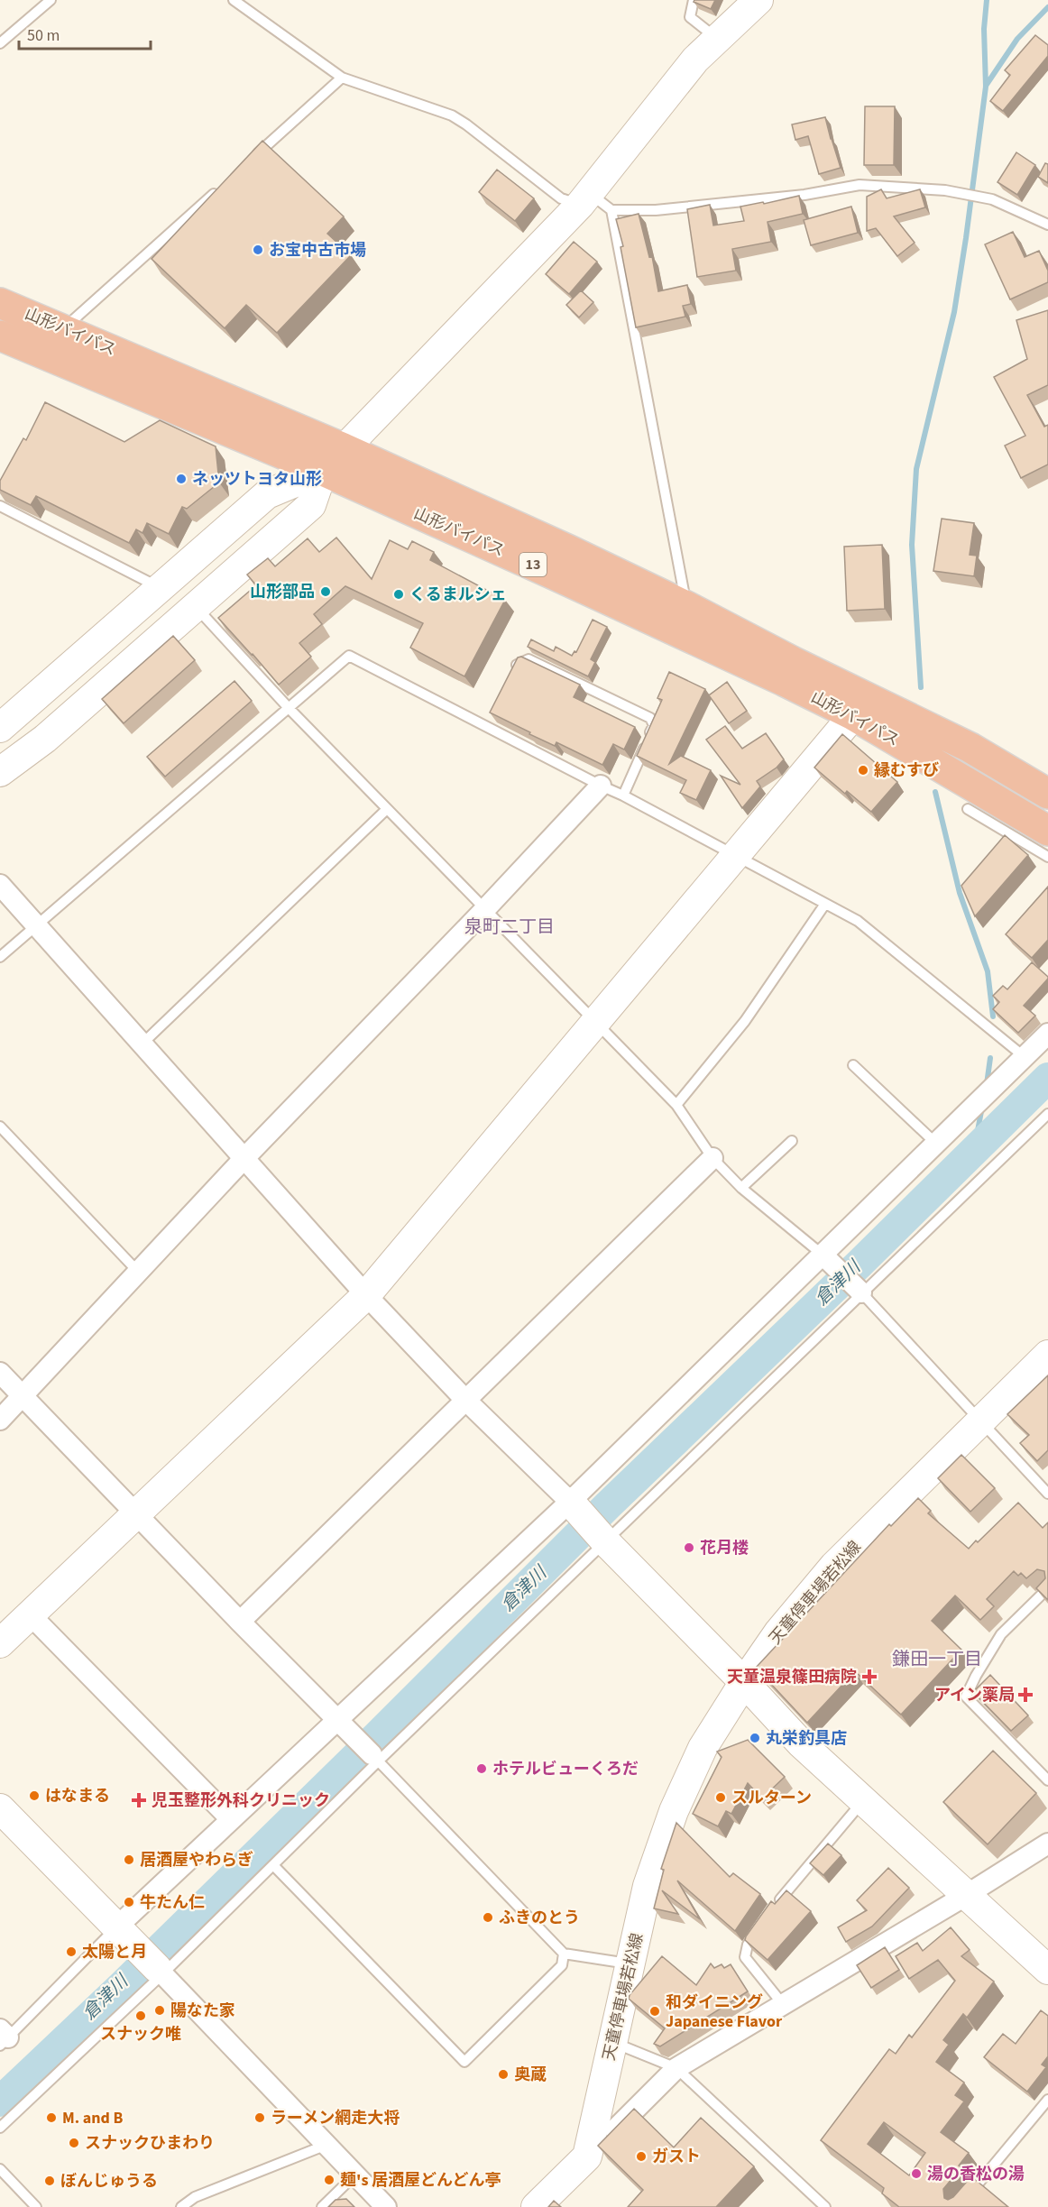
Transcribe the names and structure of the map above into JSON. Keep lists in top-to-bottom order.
{
  "streets": {
    "highway": ["山形バイパス", "13"],
    "street": ["天童停車場若松線"]
  },
  "districts": ["泉町二丁目", "鎌田一丁目"],
  "water": ["倉津川"],
  "places": {
    "other": [
      "お宝中古市場",
      "ネッツトヨタ山形",
      "山形部品",
      "くるまルシェ",
      "縁むすび",
      "花月楼",
      "丸栄釣具店",
      "ホテルビューくろだ",
      "はなまる",
      "スルターン",
      "居酒屋やわらぎ",
      "牛たん仁",
      "ふきのとう",
      "太陽と月",
      "陽なた家",
      "和ダイニング Japanese Flavor",
      "スナック唯",
      "奥蔵",
      "M. and B",
      "ラーメン網走大将",
      "スナックひまわり",
      "ガスト",
      "湯の香松の湯",
      "麺's 居酒屋どんどん亭",
      "ぼんじゅうる"
    ],
    "health": ["天童温泉篠田病院", "アイン薬局", "児玉整形外科クリニック"]
  },
  "scale_bar": "50 m"
}
